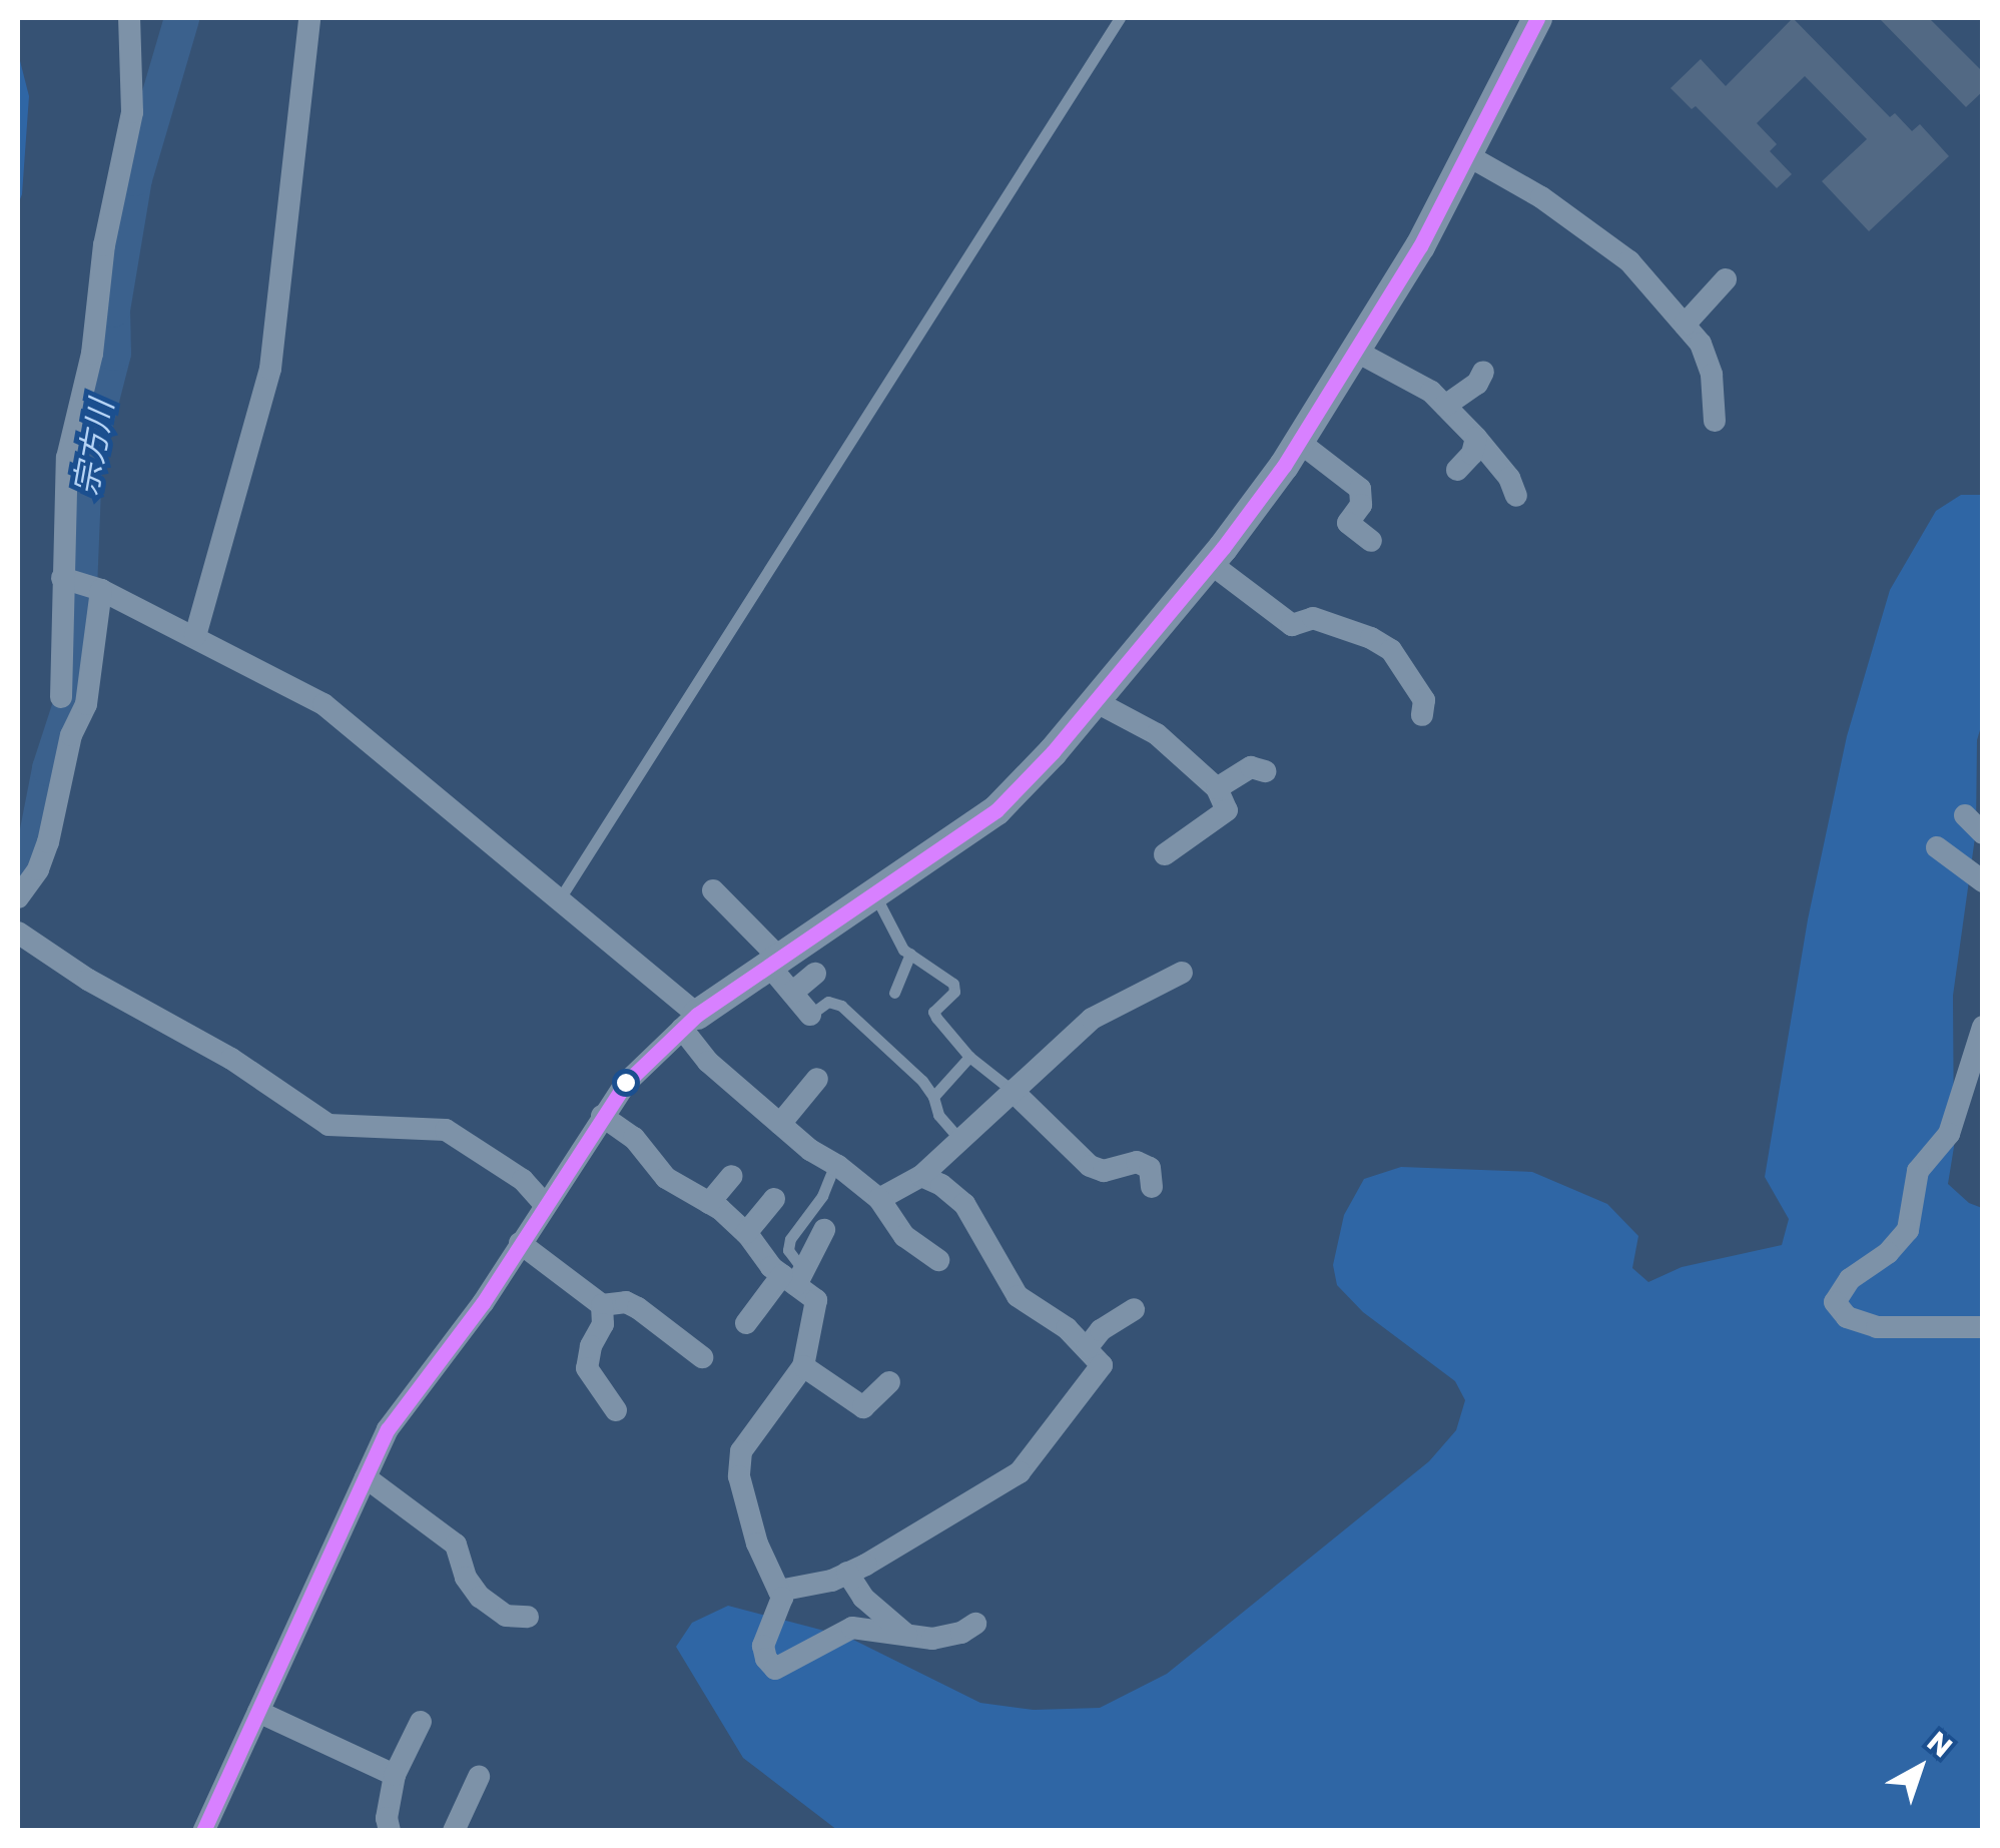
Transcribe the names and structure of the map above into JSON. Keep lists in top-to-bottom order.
{
  "water": ["宗方川"],
  "north": "top right"
}
